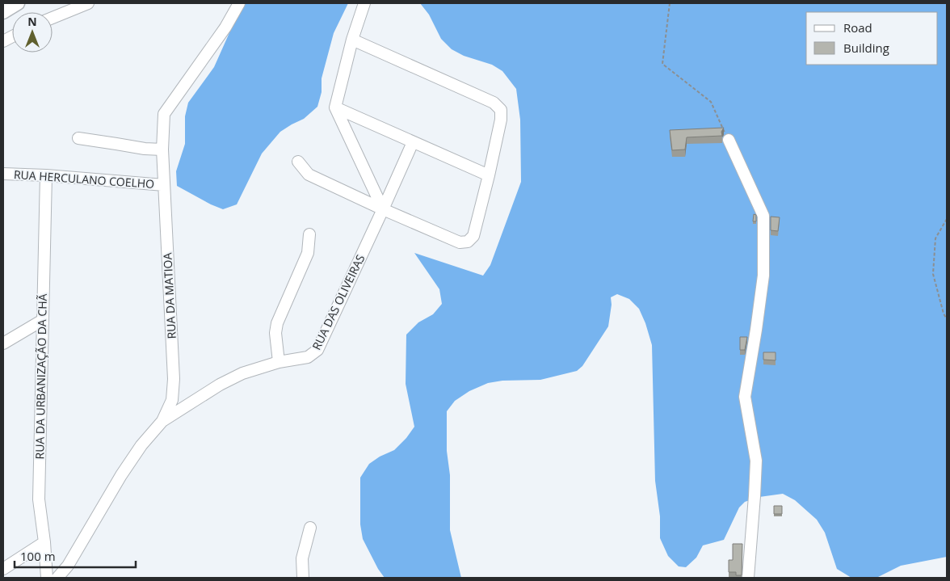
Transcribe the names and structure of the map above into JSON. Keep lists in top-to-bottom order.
{
  "streets": {
    "street": [
      "RUA HERCULANO COELHO",
      "RUA DA MATIOA",
      "RUA DAS OLIVEIRAS",
      "RUA DA URBANIZAÇÃO DA CHÃ"
    ]
  },
  "crossings": [
    ["RUA HERCULANO COELHO", "RUA DA MATIOA"],
    ["RUA HERCULANO COELHO", "RUA DA URBANIZAÇÃO DA CHÃ"],
    ["RUA DA MATIOA", "RUA DAS OLIVEIRAS"]
  ],
  "legend": ["Road", "Building"],
  "scale_bar": "100 m",
  "north": "top"
}
